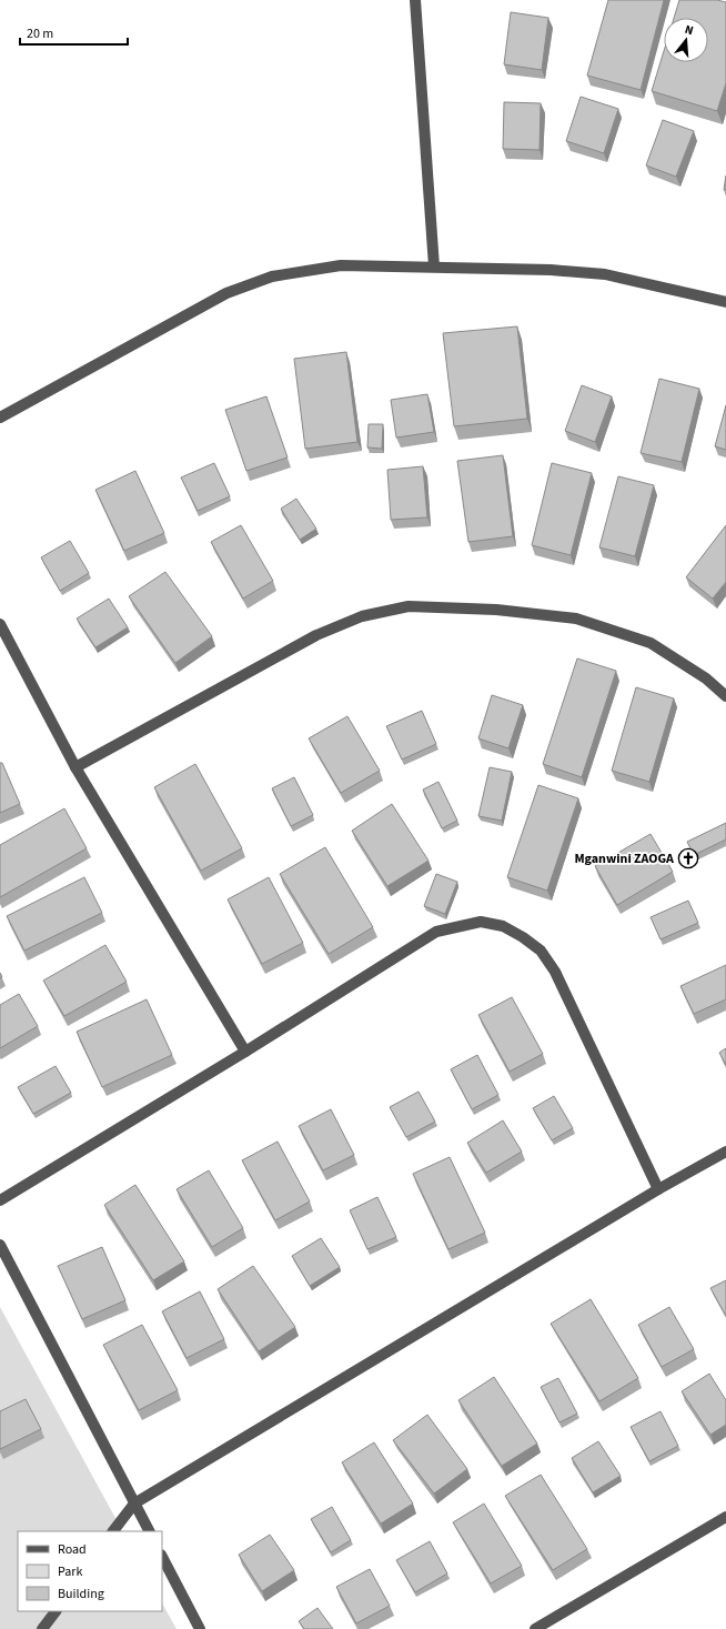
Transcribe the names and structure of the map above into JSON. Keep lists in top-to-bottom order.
{
  "places": {
    "church": ["Mganwini ZAOGA"]
  },
  "legend": ["Road", "Park", "Building"],
  "scale_bar": "20 m",
  "north": "top"
}
